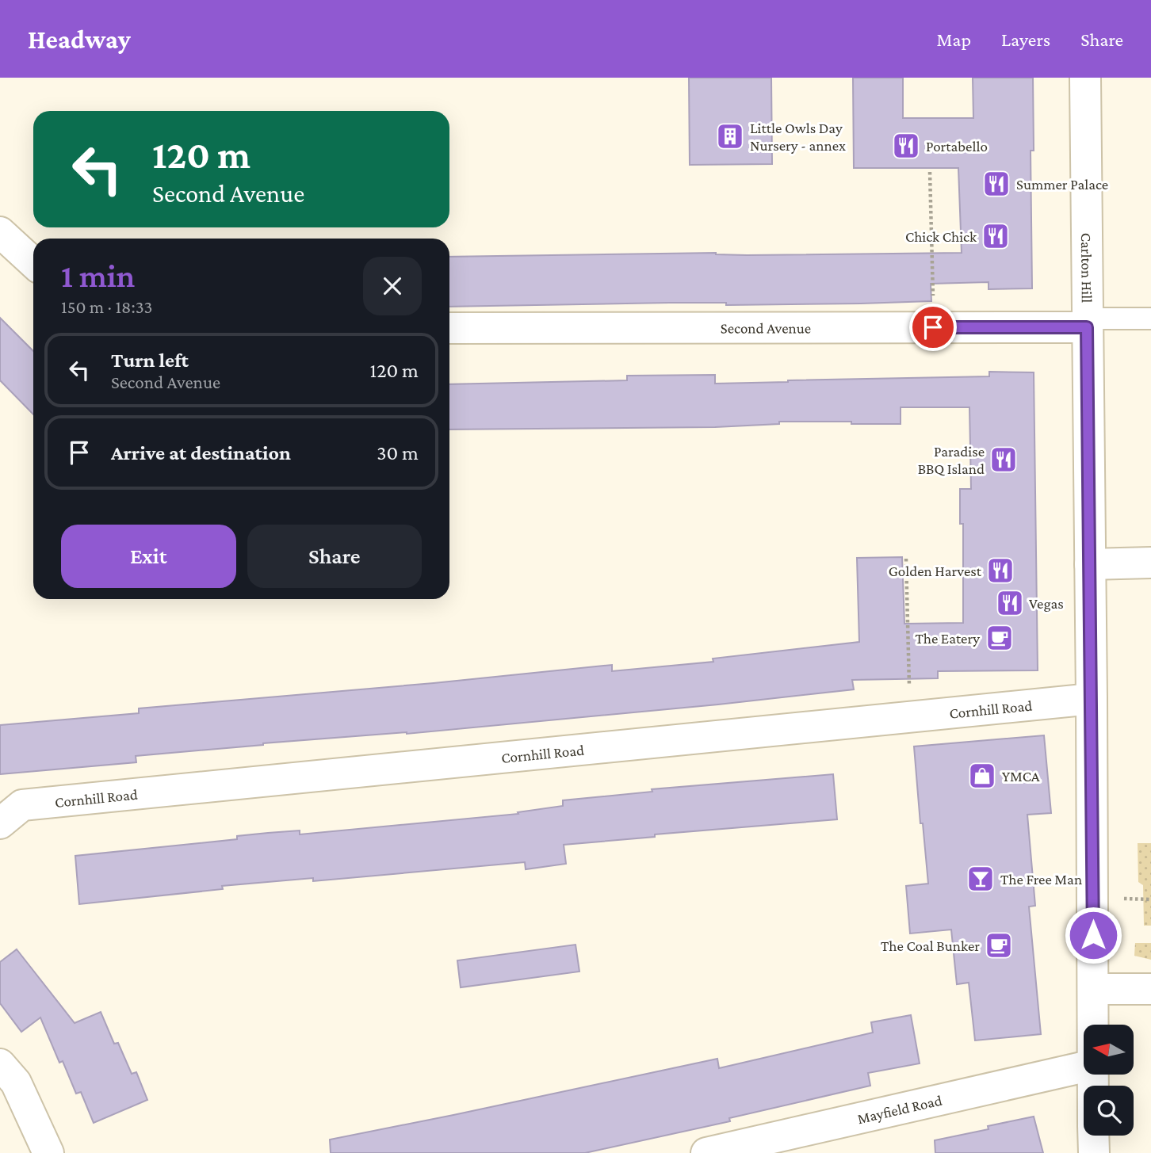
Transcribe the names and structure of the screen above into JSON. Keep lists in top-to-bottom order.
{
  "streets": {
    "street": [
      "Carlton Hill",
      "Second Avenue",
      "Cornhill Road",
      "Mayfield Road"
    ]
  },
  "crossings": [
    ["Carlton Hill", "Second Avenue"],
    ["Carlton Hill", "Cornhill Road"]
  ],
  "places": {
    "building": ["Little Owls Day Nursery - annex"],
    "restaurant": [
      "Portabello",
      "Summer Palace",
      "Chick Chick",
      "Paradise BBQ Island",
      "Golden Harvest",
      "Vegas"
    ],
    "cafe": ["The Eatery", "The Coal Bunker"],
    "shop": ["YMCA"],
    "bar": ["The Free Man"]
  },
  "north": "left",
  "page": {
    "header": "Headway",
    "nav": ["Map", "Layers", "Share"],
    "turn": ["120 m", "Second Avenue"],
    "heading": ["1 min", "150 m · 18:33"],
    "list": [
      {
        "name": "Turn left",
        "note": "Second Avenue",
        "value": "120 m"
      },
      {
        "name": "Arrive at destination",
        "value": "30 m"
      }
    ],
    "buttons": ["Exit", "Share"]
  }
}
